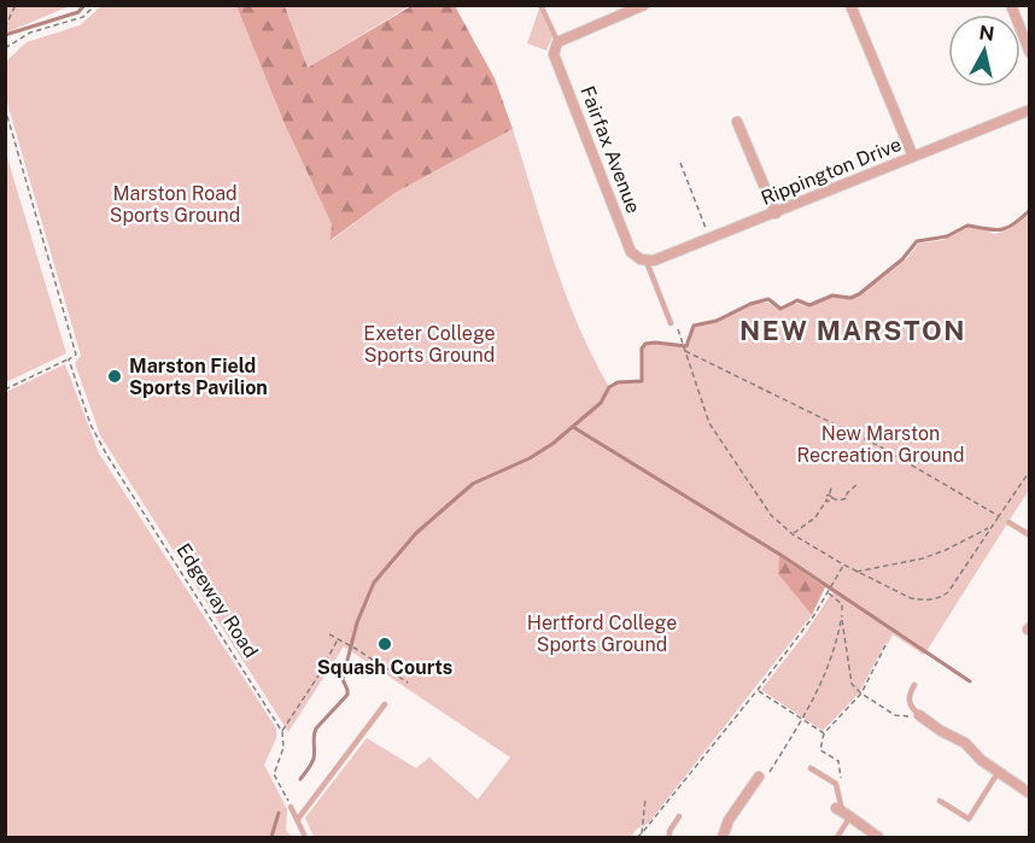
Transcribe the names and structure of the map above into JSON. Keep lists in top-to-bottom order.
{
  "streets": {
    "street": ["Fairfax Avenue", "Rippington Drive"],
    "path": ["Edgeway Road"]
  },
  "crossings": [
    ["Fairfax Avenue", "Rippington Drive"]
  ],
  "districts": ["NEW MARSTON"],
  "parks": [
    "Marston Road Sports Ground",
    "Exeter College Sports Ground",
    "New Marston Recreation Ground",
    "Hertford College Sports Ground"
  ],
  "places": ["Marston Field Sports Pavilion", "Squash Courts"],
  "north": "top"
}
